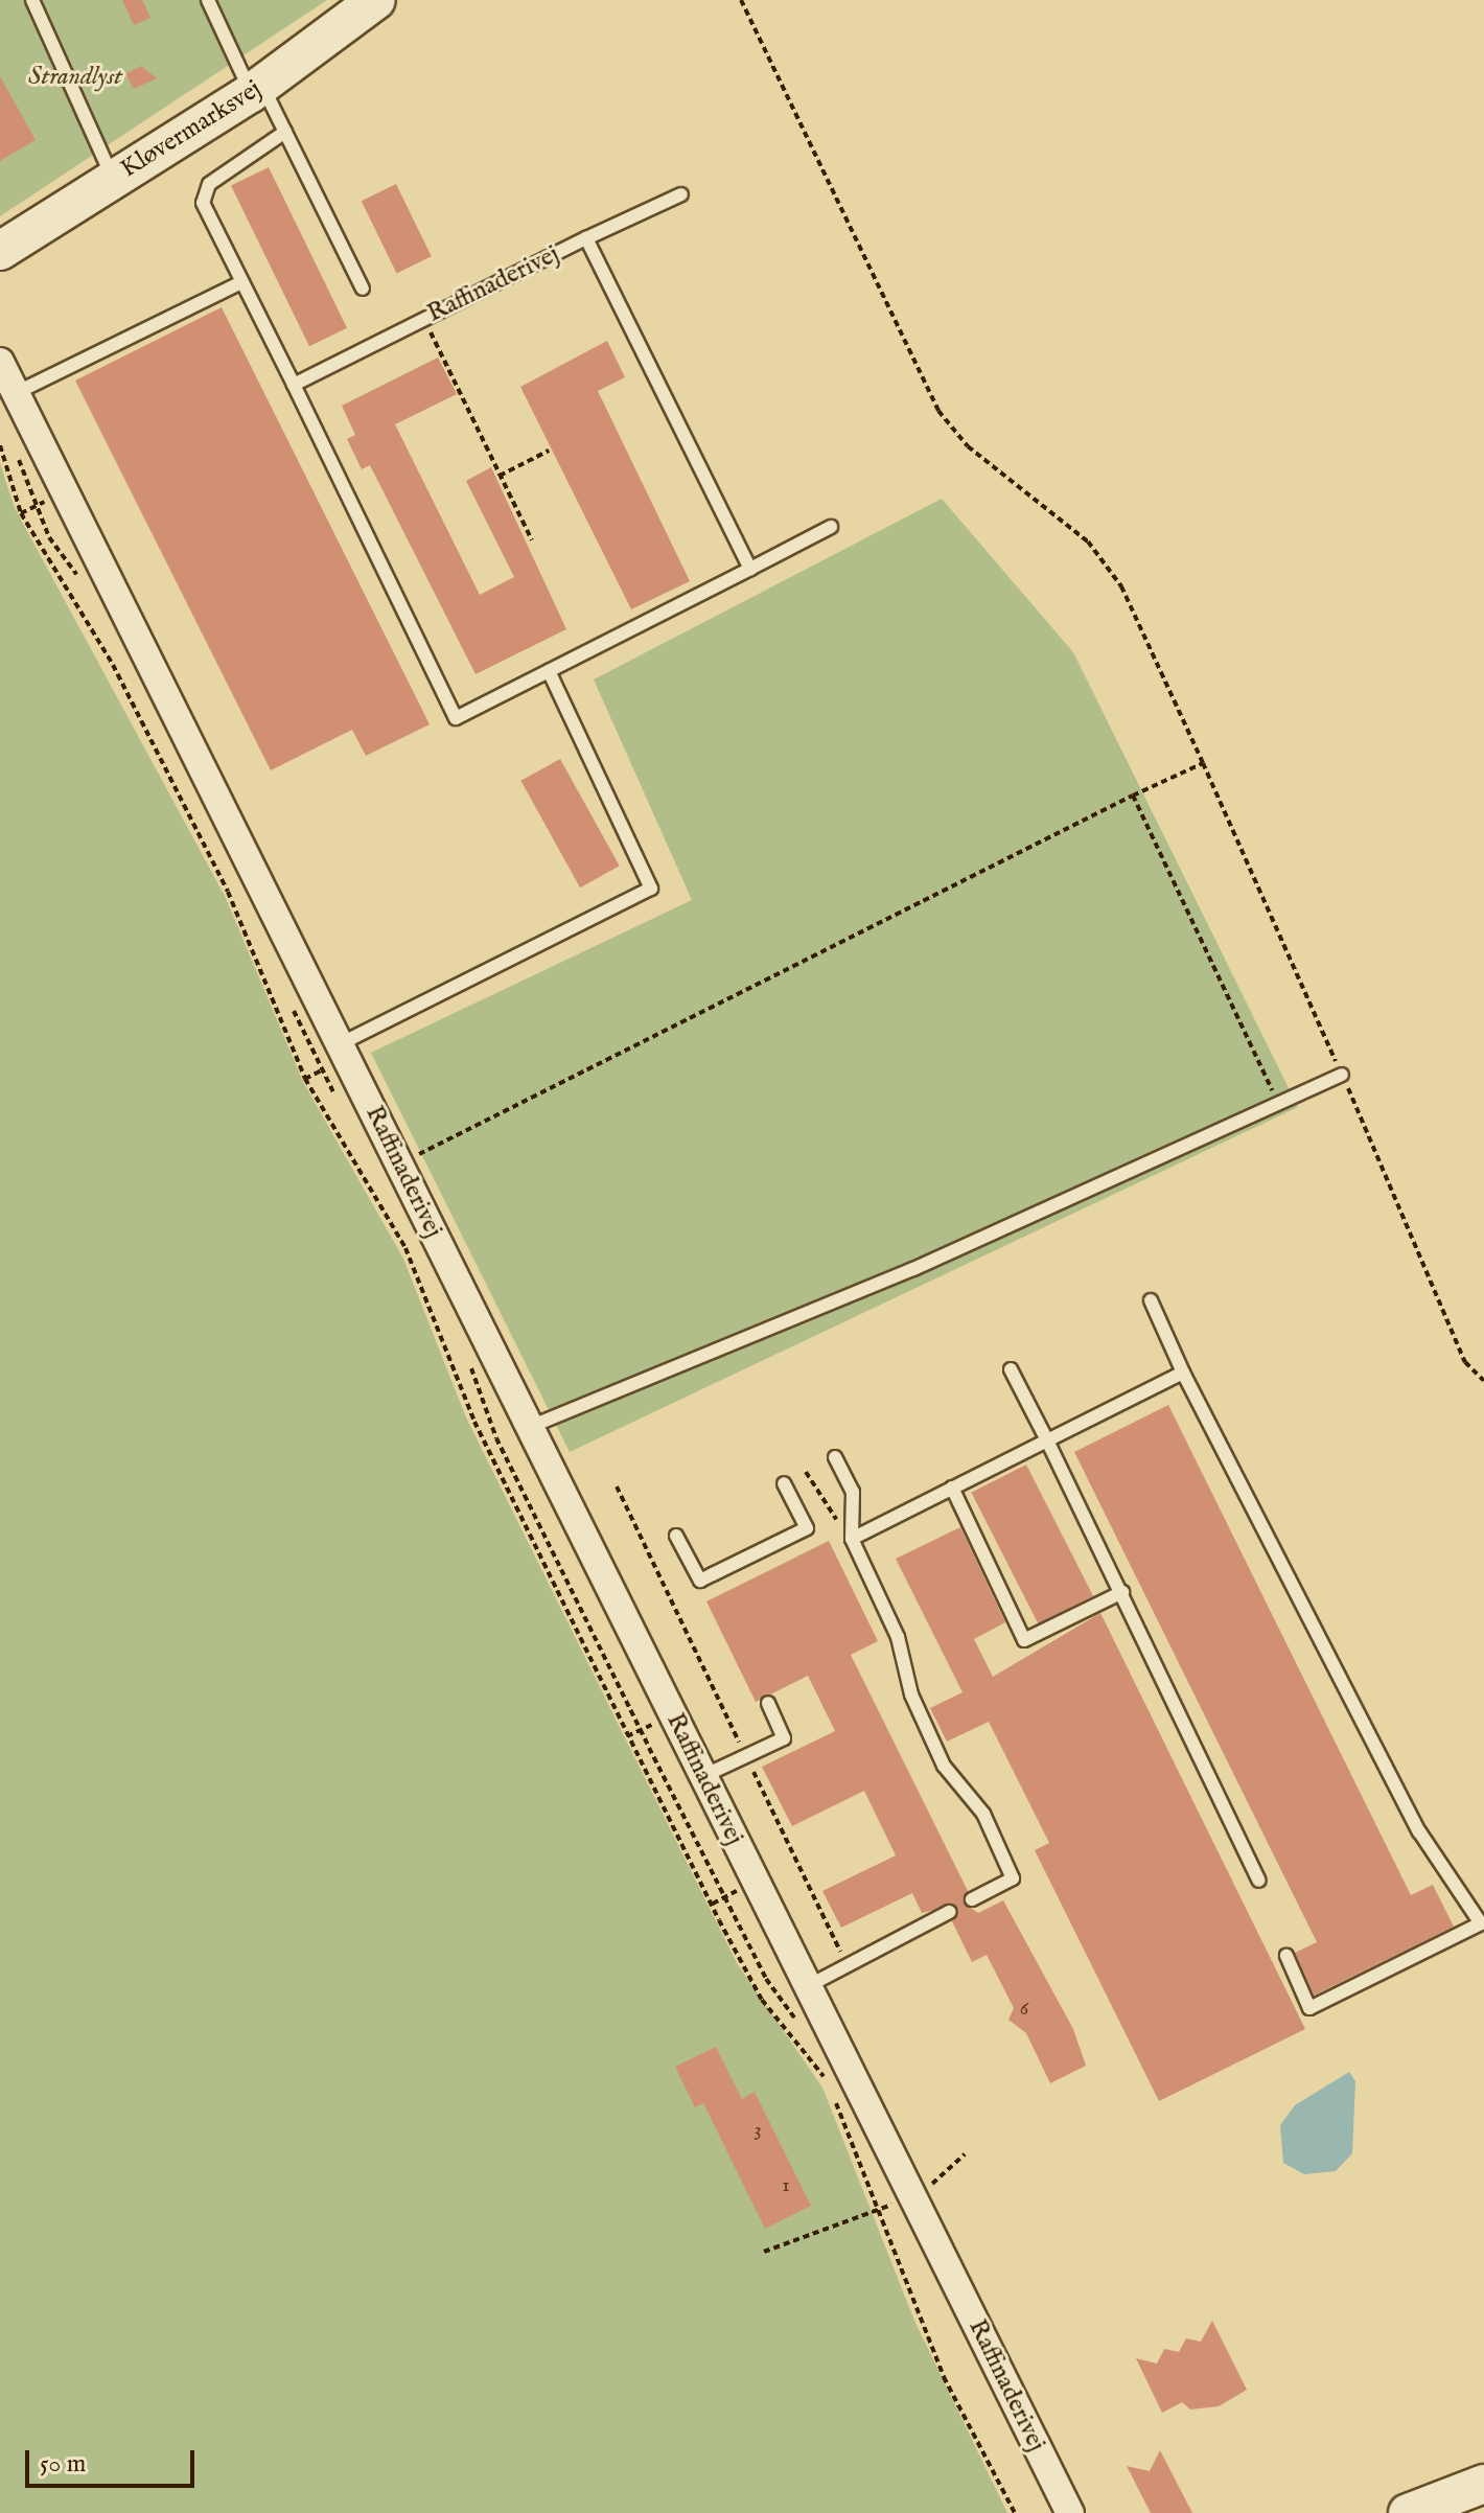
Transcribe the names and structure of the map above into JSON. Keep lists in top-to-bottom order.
{
  "streets": {
    "street": ["Kløvermarksvej", "Raffinaderivej"]
  },
  "parks": ["Strandlyst"],
  "house_numbers": ["6", "3", "1"],
  "scale_bar": "50 m"
}
